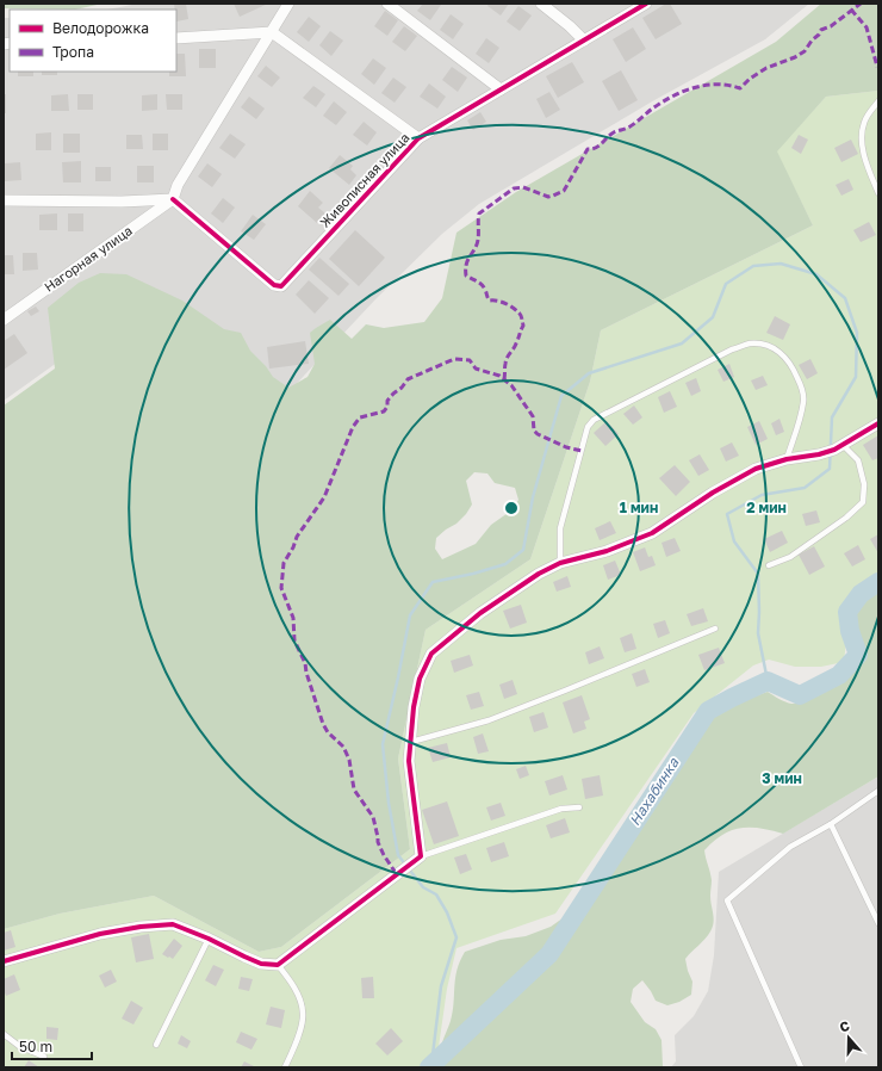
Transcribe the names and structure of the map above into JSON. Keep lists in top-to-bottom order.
{
  "streets": {
    "street": ["Живописная улица", "Нагорная улица"]
  },
  "crossings": [
    ["Живописная улица", "Нагорная улица"]
  ],
  "water": ["Нахабинка"],
  "legend": ["Велодорожка", "Тропа"],
  "scale_bar": "50 m",
  "north": "top",
  "rings": ["1 мин", "2 мин", "3 мин"]
}
